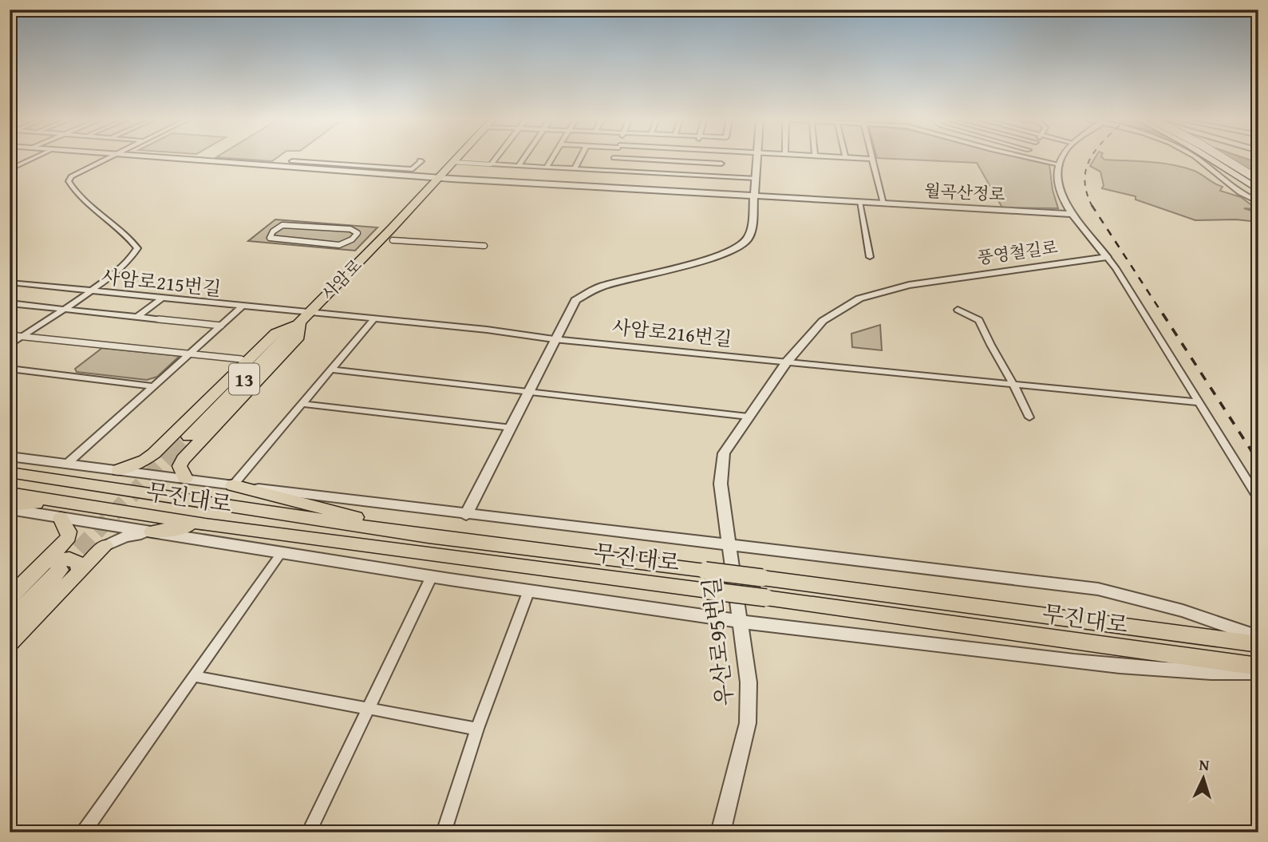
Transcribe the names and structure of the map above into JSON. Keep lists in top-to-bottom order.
{
  "streets": {
    "main road": ["사암로", "무진대로"],
    "street": [
      "월곡산정로",
      "풍영철길로",
      "사암로215번길",
      "사암로216번길",
      "우산로95번길"
    ]
  },
  "crossings": [
    ["월곡산정로", "풍영철길로"],
    ["월곡산정로", "사암로"],
    ["월곡산정로", "사암로215번길"],
    ["풍영철길로", "사암로216번길"],
    ["풍영철길로", "무진대로"],
    ["풍영철길로", "우산로95번길"],
    ["사암로", "사암로215번길"],
    ["사암로", "사암로216번길"],
    ["사암로215번길", "사암로216번길"],
    ["무진대로", "우산로95번길"]
  ],
  "north": "top"
}
